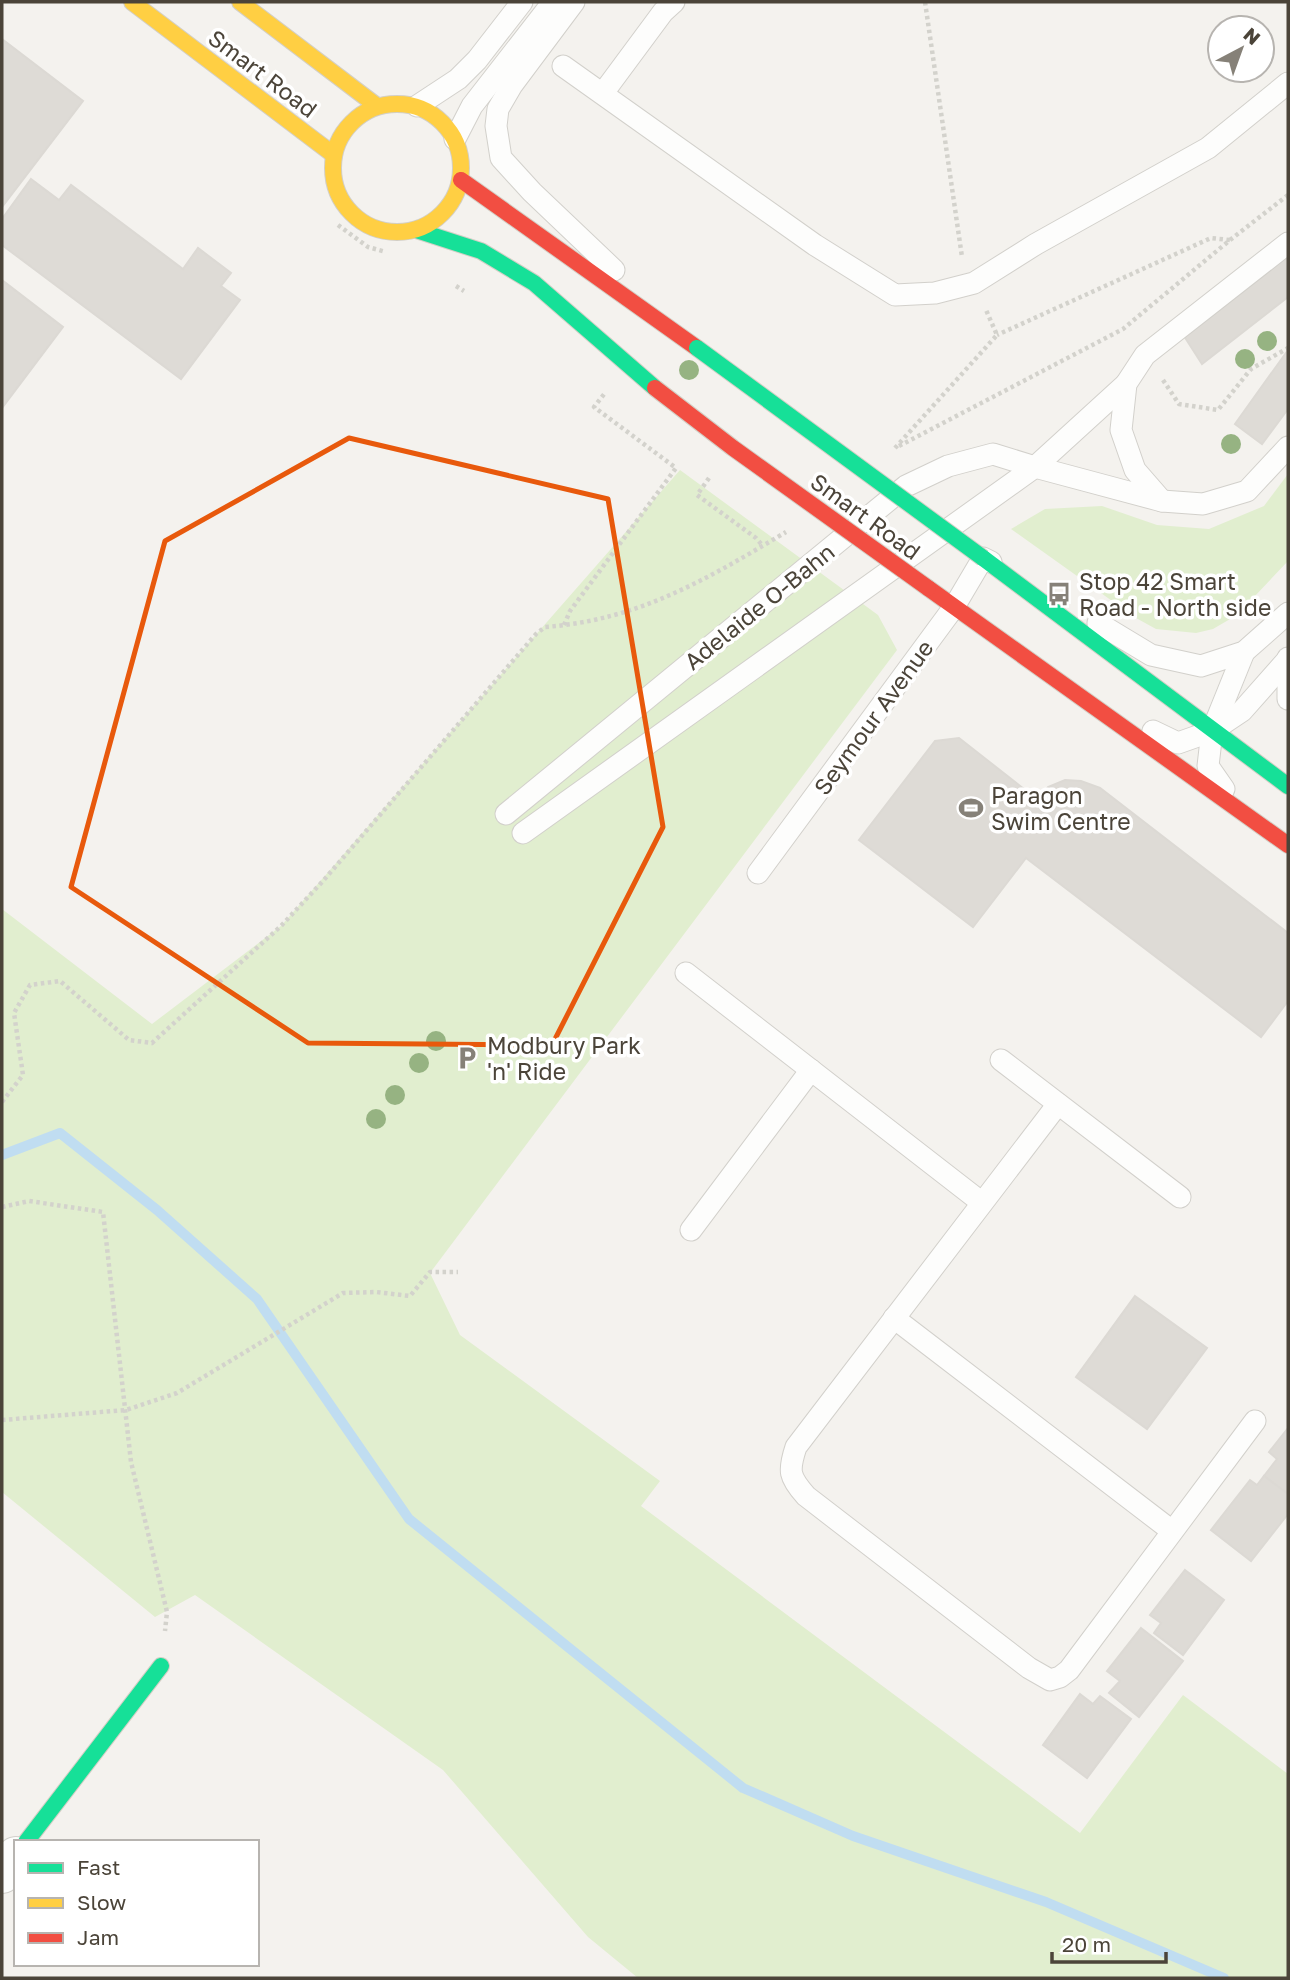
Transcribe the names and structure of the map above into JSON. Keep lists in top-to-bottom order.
{
  "streets": {
    "main road": ["Smart Road"],
    "lane": ["Adelaide O-Bahn", "Seymour Avenue"]
  },
  "crossings": [
    ["Smart Road", "Seymour Avenue"]
  ],
  "places": {
    "bus stop": ["Stop 42 Smart Road - North side"],
    "sports": ["Paragon Swim Centre"],
    "parking": ["Modbury Park 'n' Ride"]
  },
  "legend": ["Fast", "Slow", "Jam"],
  "scale_bar": "20 m",
  "north": "top right"
}
